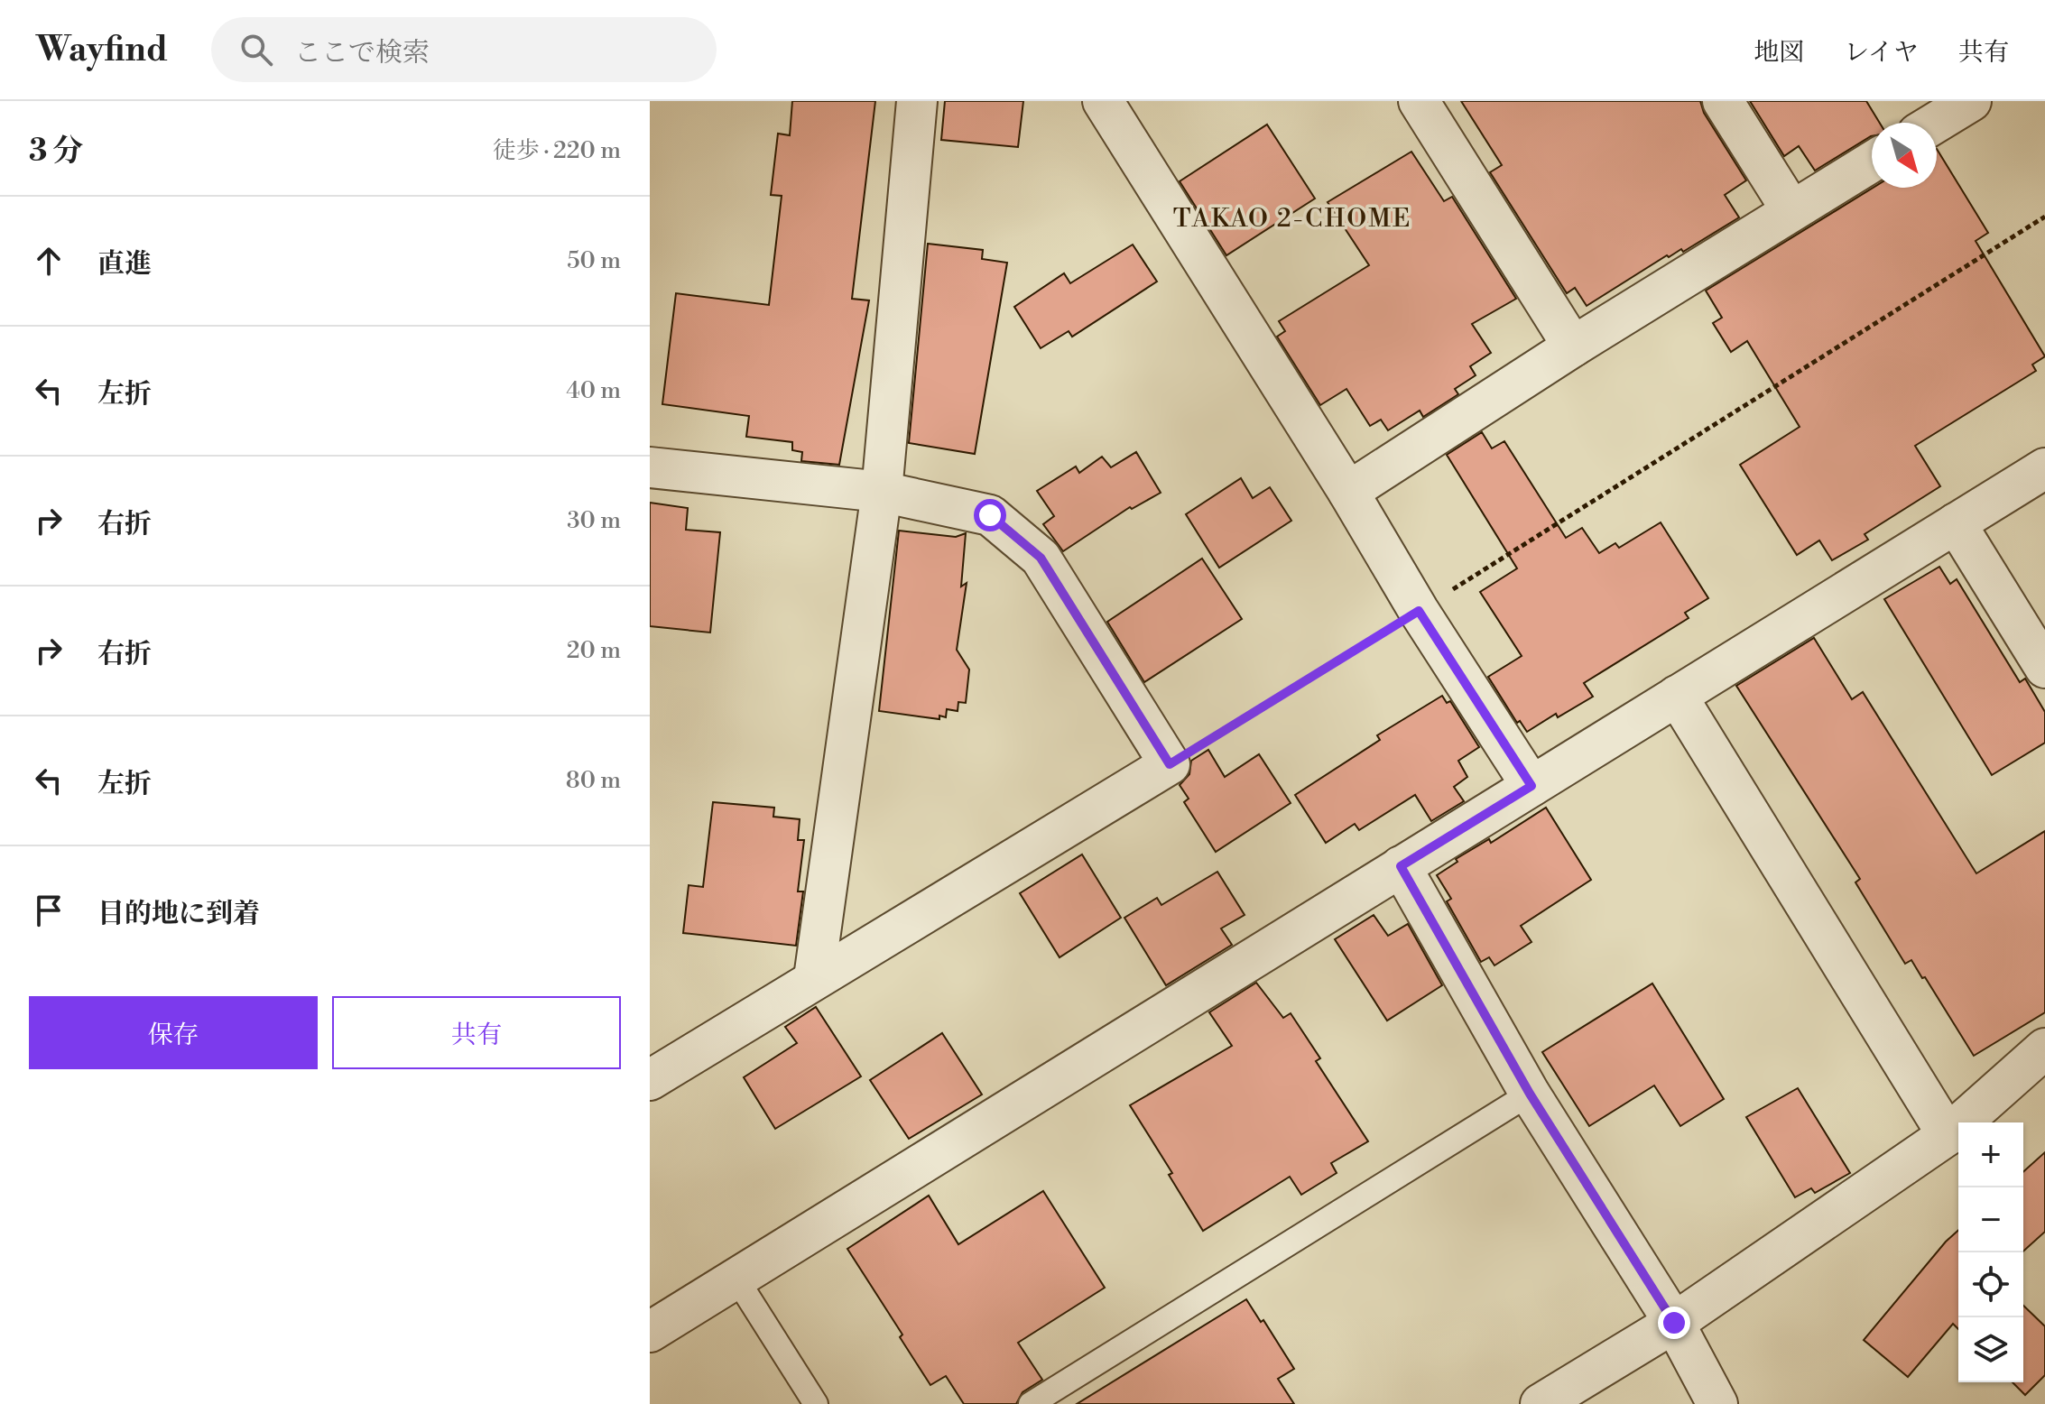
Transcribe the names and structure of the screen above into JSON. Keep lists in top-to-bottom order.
{
  "districts": ["TAKAO 2-CHOME"],
  "north": "bottom right",
  "page": {
    "header": "Wayfind",
    "search": "ここで検索",
    "nav": ["地図", "レイヤ", "共有"],
    "heading": ["3 分", "徒歩 · 220 m"],
    "list": [
      ["直進", "50 m"],
      ["左折", "40 m"],
      ["右折", "30 m"],
      ["右折", "20 m"],
      ["左折", "80 m"],
      "目的地に到着"
    ],
    "buttons": ["保存", "共有"],
    "map_buttons": ["+", "−"]
  }
}
